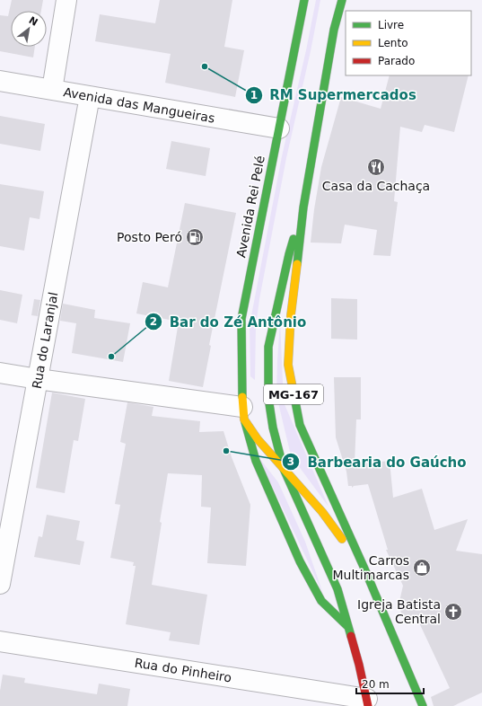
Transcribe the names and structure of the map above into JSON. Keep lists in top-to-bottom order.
{
  "streets": {
    "main road": ["Avenida Rei Pelé", "MG-167"],
    "street": ["Avenida das Mangueiras", "Rua do Laranjal", "Rua do Pinheiro"]
  },
  "crossings": [
    ["Avenida das Mangueiras", "Avenida Rei Pelé"],
    ["Avenida das Mangueiras", "Rua do Laranjal"]
  ],
  "places": {
    "other": ["RM Supermercados", "Bar do Zé Antônio", "Barbearia do Gaúcho"],
    "restaurant": ["Casa da Cachaça"],
    "fuel station": ["Posto Peró"],
    "shop": ["Carros Multimarcas"],
    "church": ["Igreja Batista Central"]
  },
  "legend": ["Livre", "Lento", "Parado"],
  "scale_bar": "20 m",
  "north": "top right"
}
